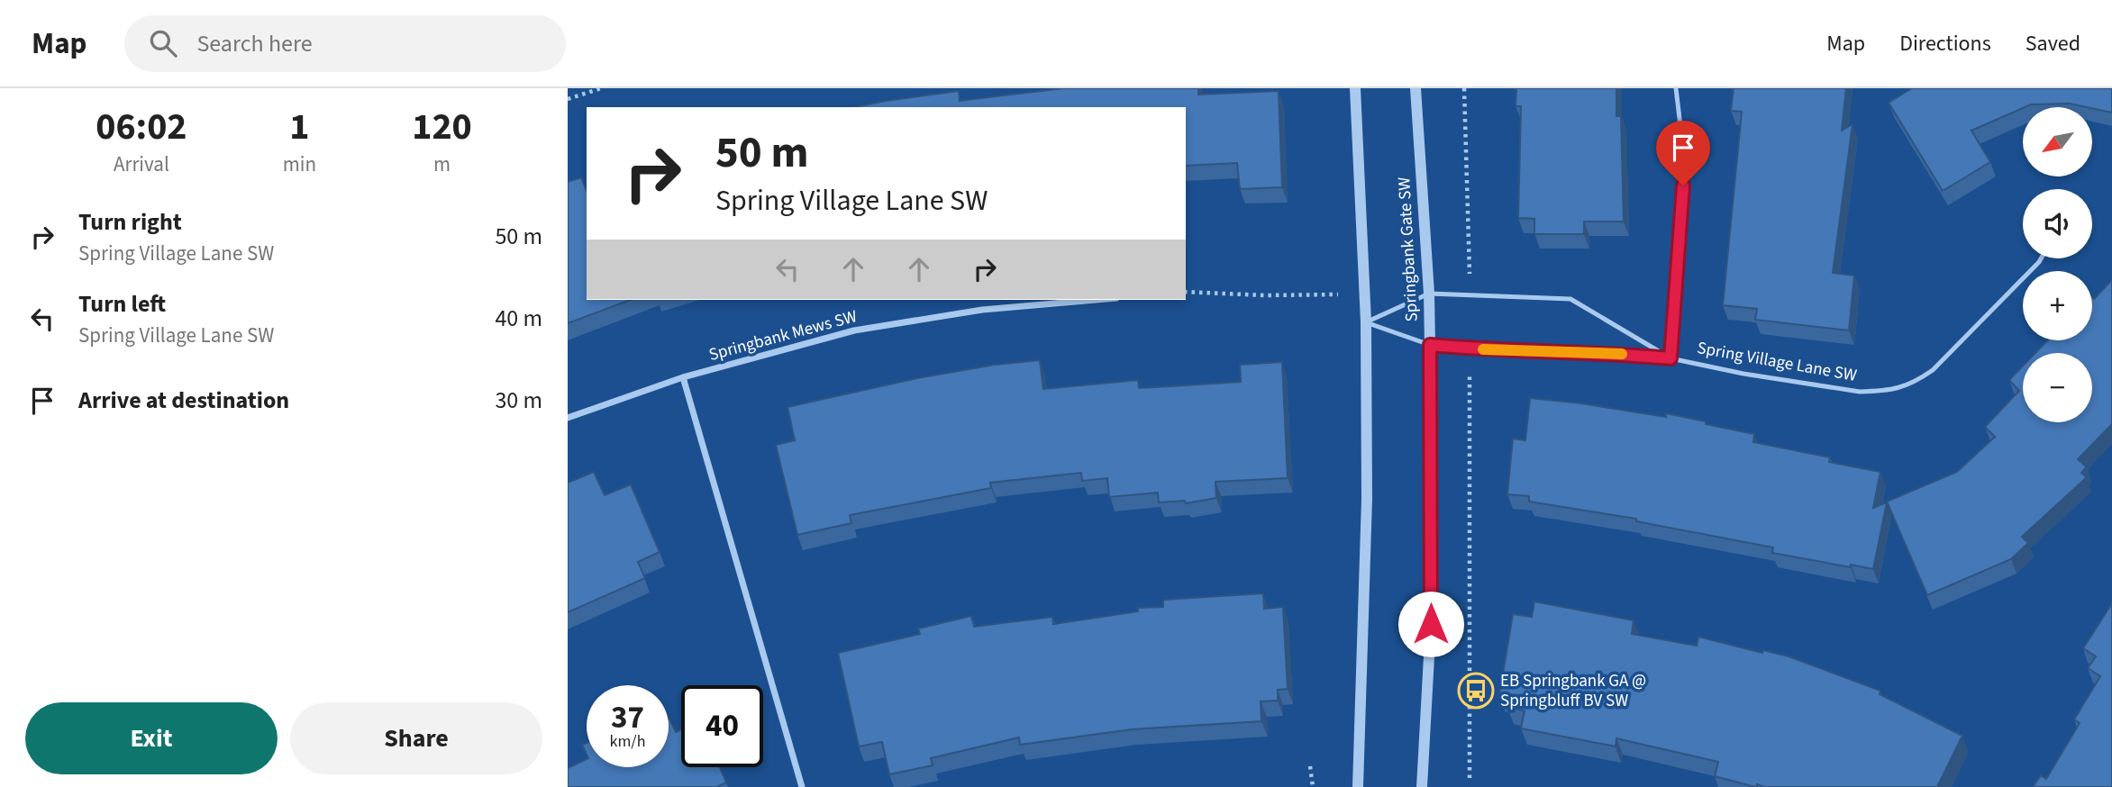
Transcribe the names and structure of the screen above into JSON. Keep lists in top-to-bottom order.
{
  "streets": {
    "street": ["Springbank Gate SW", "Springbank Mews SW"],
    "lane": ["Spring Village Lane SW"]
  },
  "crossings": [
    ["Springbank Gate SW", "Spring Village Lane SW"]
  ],
  "places": {
    "bus stop": ["EB Springbank GA @ Springbluff BV SW"]
  },
  "north": "bottom left",
  "page": {
    "header": "Map",
    "search": "Search here",
    "nav": ["Map", "Directions", "Saved"],
    "eta": [
      "06:02",
      "Arrival",
      "1",
      "min",
      "120",
      "m"
    ],
    "map_buttons": ["+", "−"],
    "turn": ["50 m", "Spring Village Lane SW"],
    "list": [
      {
        "name": "Turn right",
        "note": "Spring Village Lane SW",
        "value": "50 m"
      },
      {
        "name": "Turn left",
        "note": "Spring Village Lane SW",
        "value": "40 m"
      },
      {
        "name": "Arrive at destination",
        "value": "30 m"
      }
    ],
    "speed": "37 km/h",
    "limit": "40",
    "buttons": ["Exit", "Share"]
  }
}
